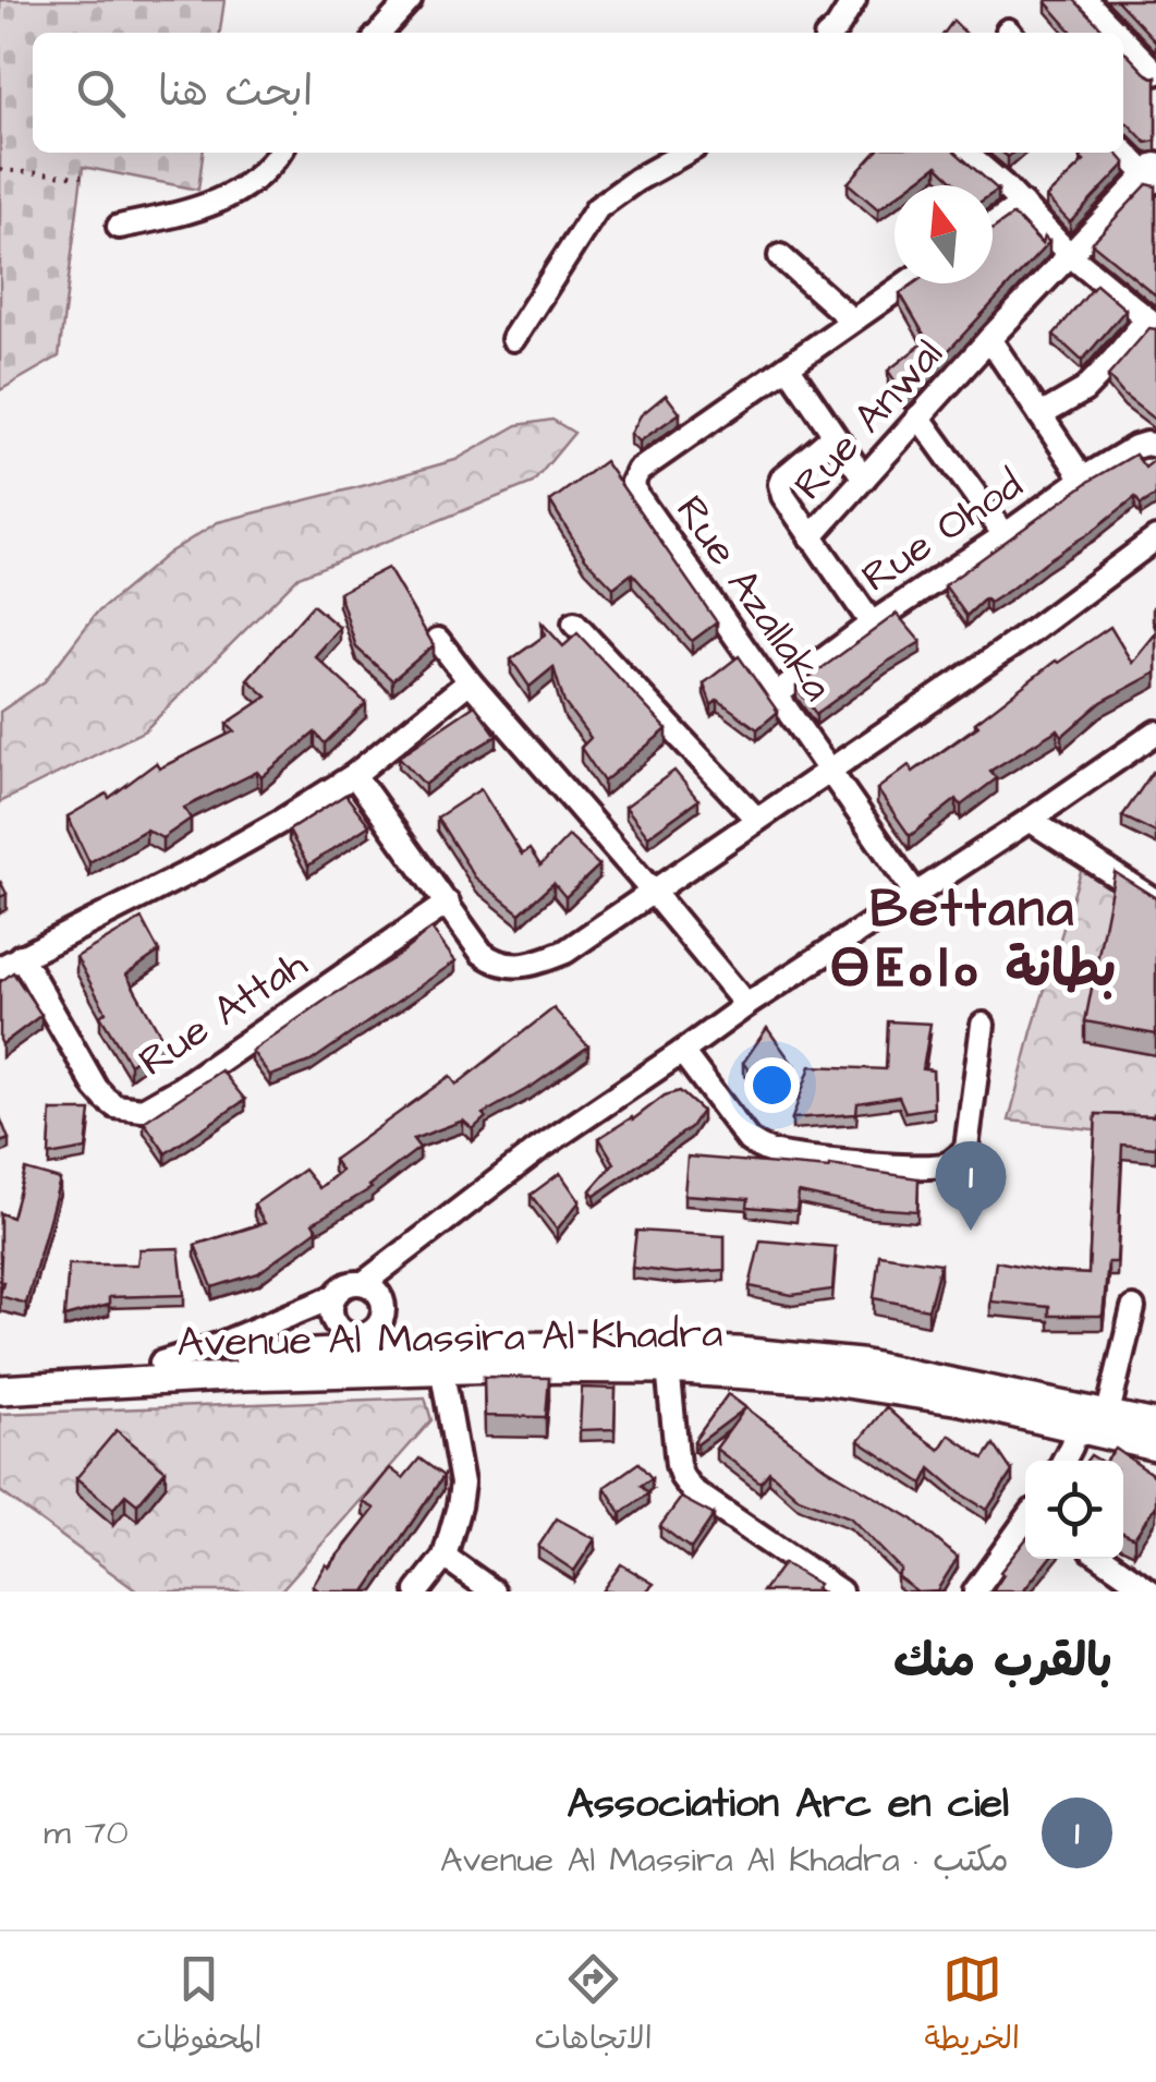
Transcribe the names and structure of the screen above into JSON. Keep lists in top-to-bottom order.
{
  "streets": {
    "main road": ["Avenue Al Massira Al Khadra"],
    "street": [
      "Rue Anwal",
      "Rue Ohod",
      "Rue Azallaka",
      "Rue Attah"
    ]
  },
  "crossings": [
    ["Rue Ohod", "Rue Azallaka"]
  ],
  "districts": ["Bettana ⴱⵟⴰⵏⴰ بطانة"],
  "north": "top",
  "page": {
    "search": "ابحث هنا",
    "pins": "1",
    "heading": "بالقرب منك",
    "list": [
      {
        "mark": "1",
        "name": "Association Arc en ciel",
        "note": "مكتب · Avenue Al Massira Al Khadra",
        "value": "70 m"
      }
    ],
    "nav": ["الخريطة", "الاتجاهات", "المحفوظات"]
  }
}
